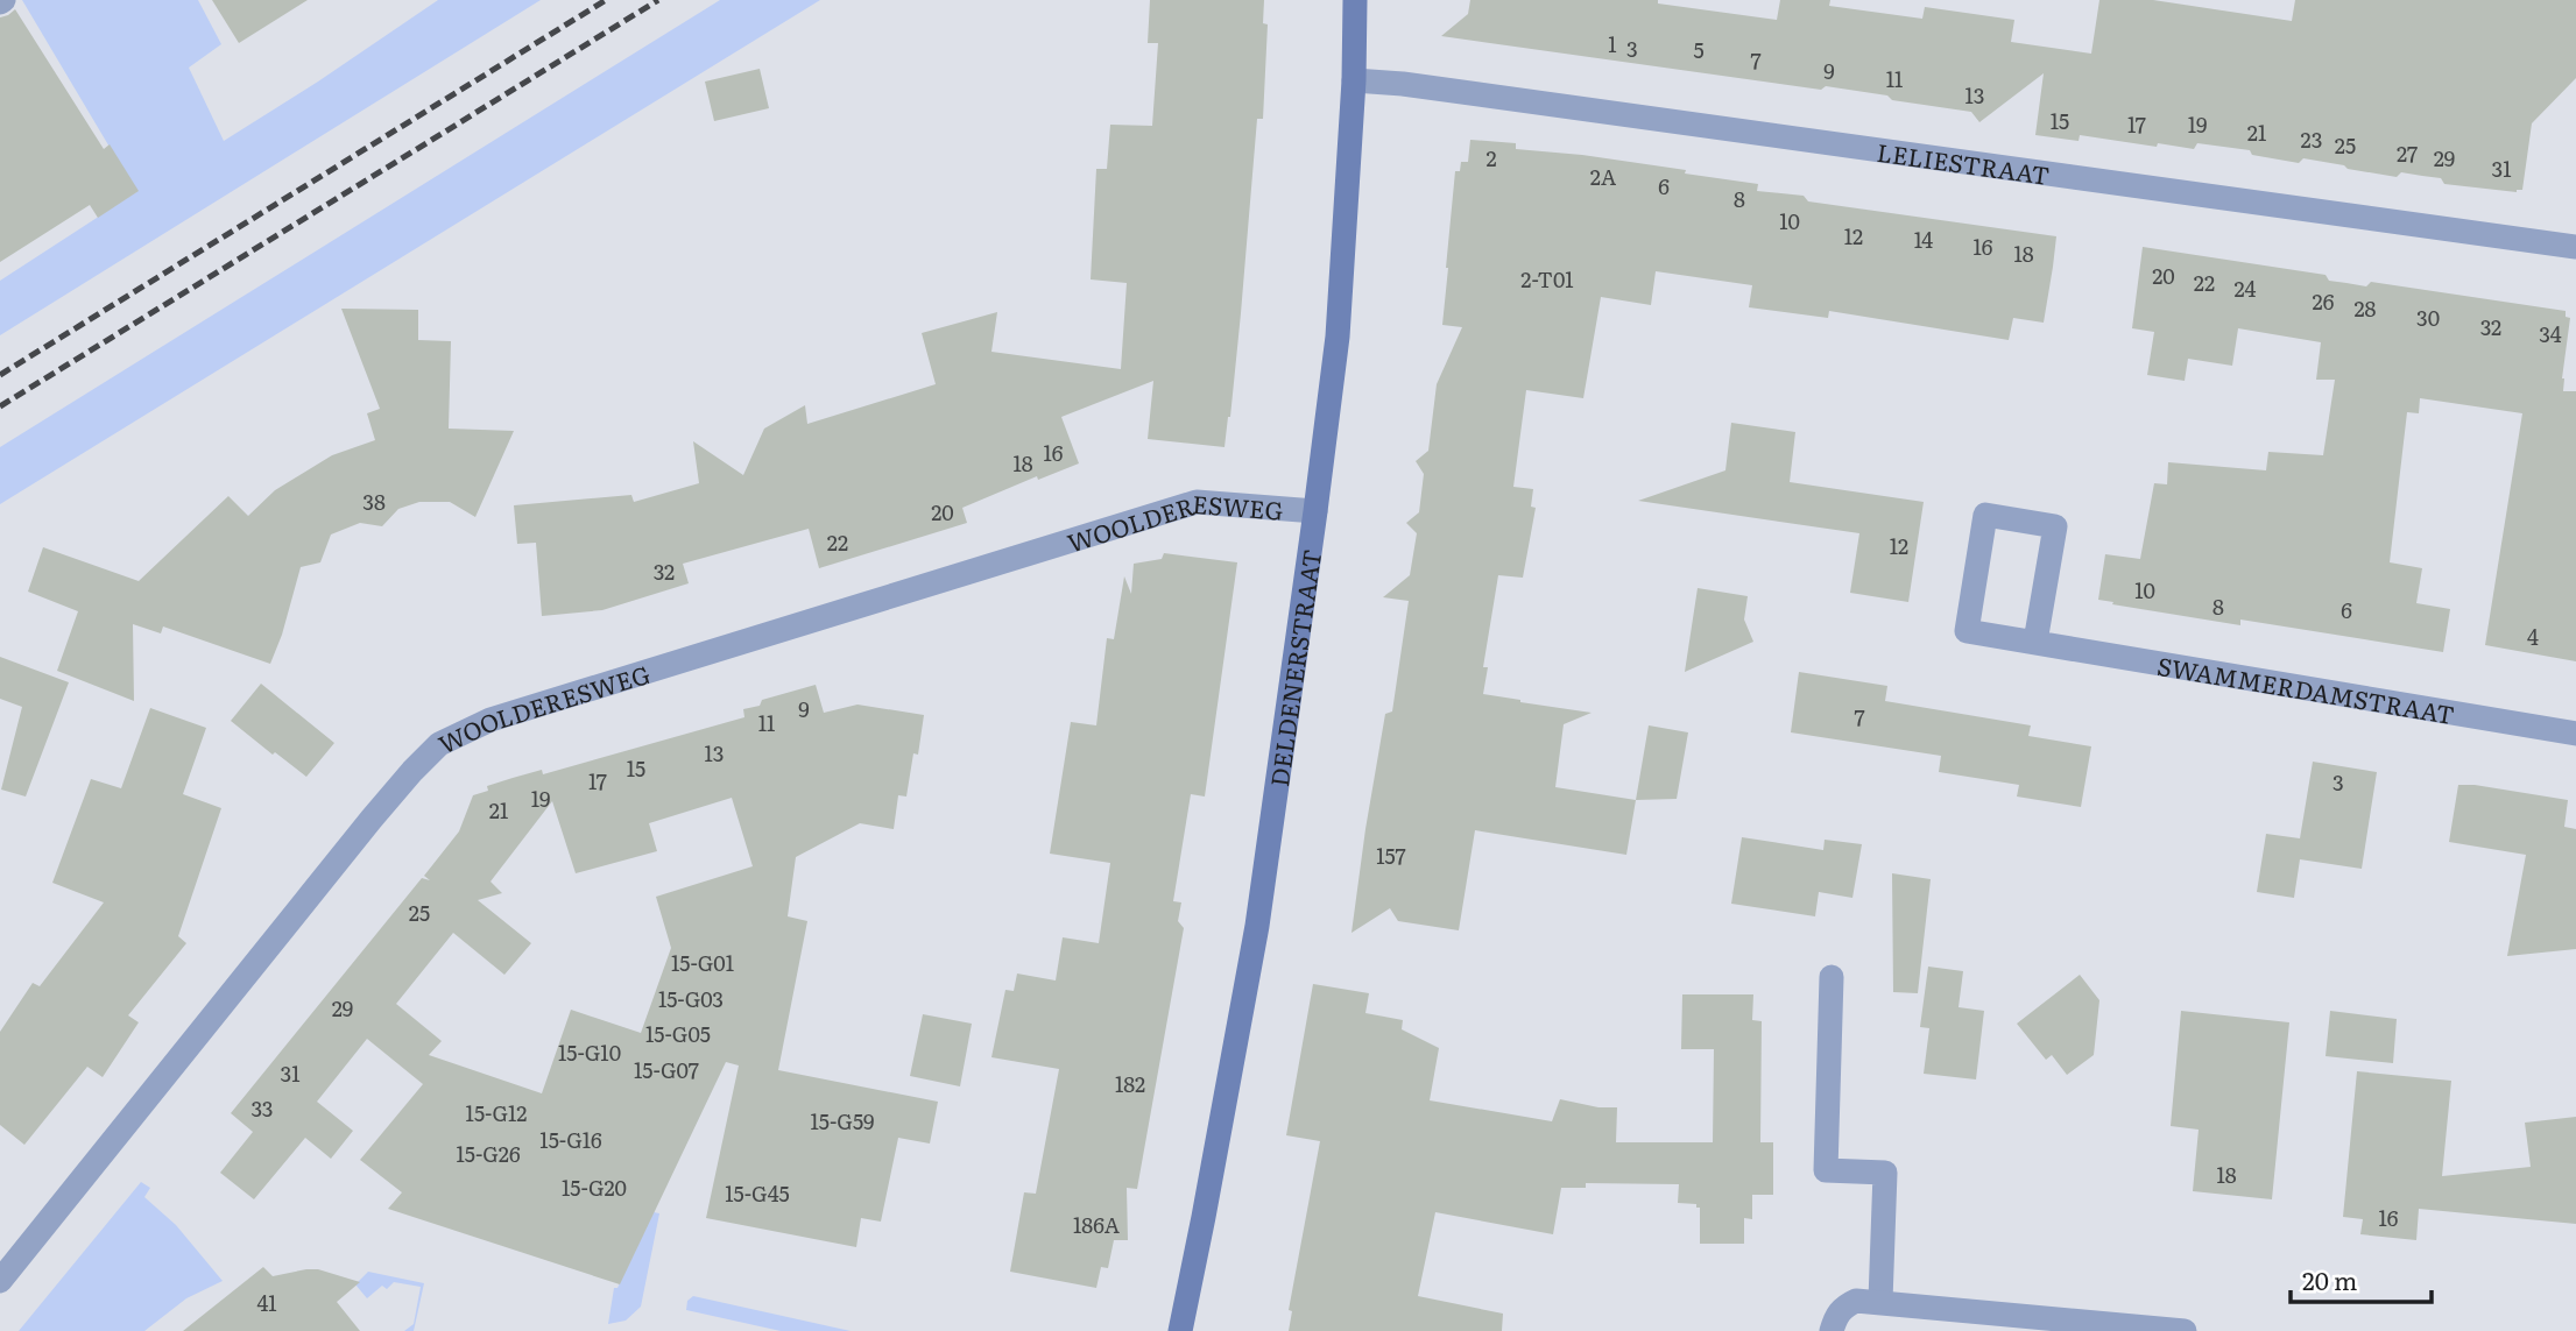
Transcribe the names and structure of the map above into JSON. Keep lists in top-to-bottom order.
{
  "streets": {
    "main road": ["DELDENERSTRAAT"],
    "street": ["LELIESTRAAT", "WOOLDERESWEG", "SWAMMERDAMSTRAAT"]
  },
  "crossings": [
    ["LELIESTRAAT", "DELDENERSTRAAT"],
    ["WOOLDERESWEG", "DELDENERSTRAAT"]
  ],
  "house_numbers": [
    "1",
    "3",
    "5",
    "7",
    "9",
    "11",
    "13",
    "15",
    "17",
    "19",
    "21",
    "23",
    "25",
    "27",
    "2",
    "29",
    "31",
    "2A",
    "6",
    "8",
    "10",
    "12",
    "14",
    "16",
    "18",
    "20",
    "2-T01",
    "22",
    "24",
    "26",
    "28",
    "30",
    "32",
    "34",
    "16",
    "18",
    "38",
    "20",
    "22",
    "12",
    "32",
    "10",
    "8",
    "6",
    "4",
    "9",
    "7",
    "11",
    "13",
    "15",
    "17",
    "3",
    "19",
    "21",
    "157",
    "25",
    "15-G01",
    "15-G03",
    "29",
    "15-G05",
    "15-G10",
    "15-G07",
    "31",
    "182",
    "33",
    "15-G12",
    "15-G59",
    "15-G16",
    "15-G26",
    "18",
    "15-G20",
    "15-G45",
    "16",
    "186A",
    "41"
  ],
  "scale_bar": "20 m"
}
